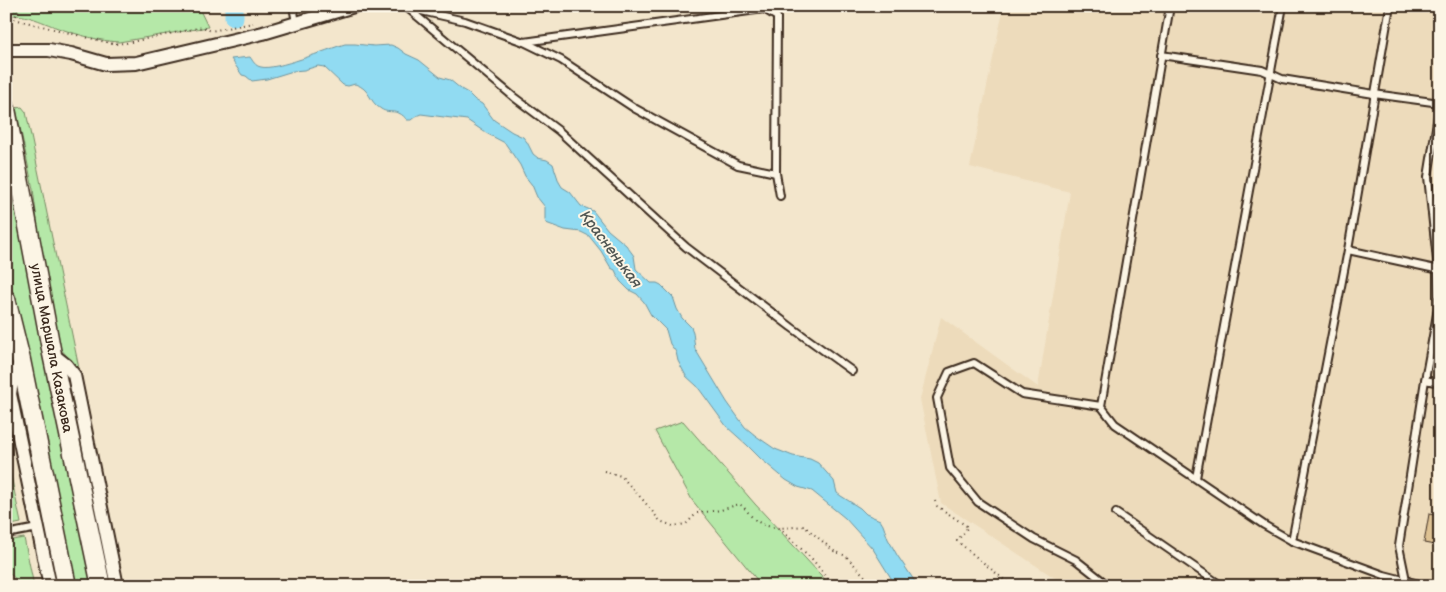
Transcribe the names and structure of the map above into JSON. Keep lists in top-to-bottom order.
{
  "streets": {
    "main road": ["улица Маршала Казакова"]
  },
  "water": ["Красненькая"]
}
